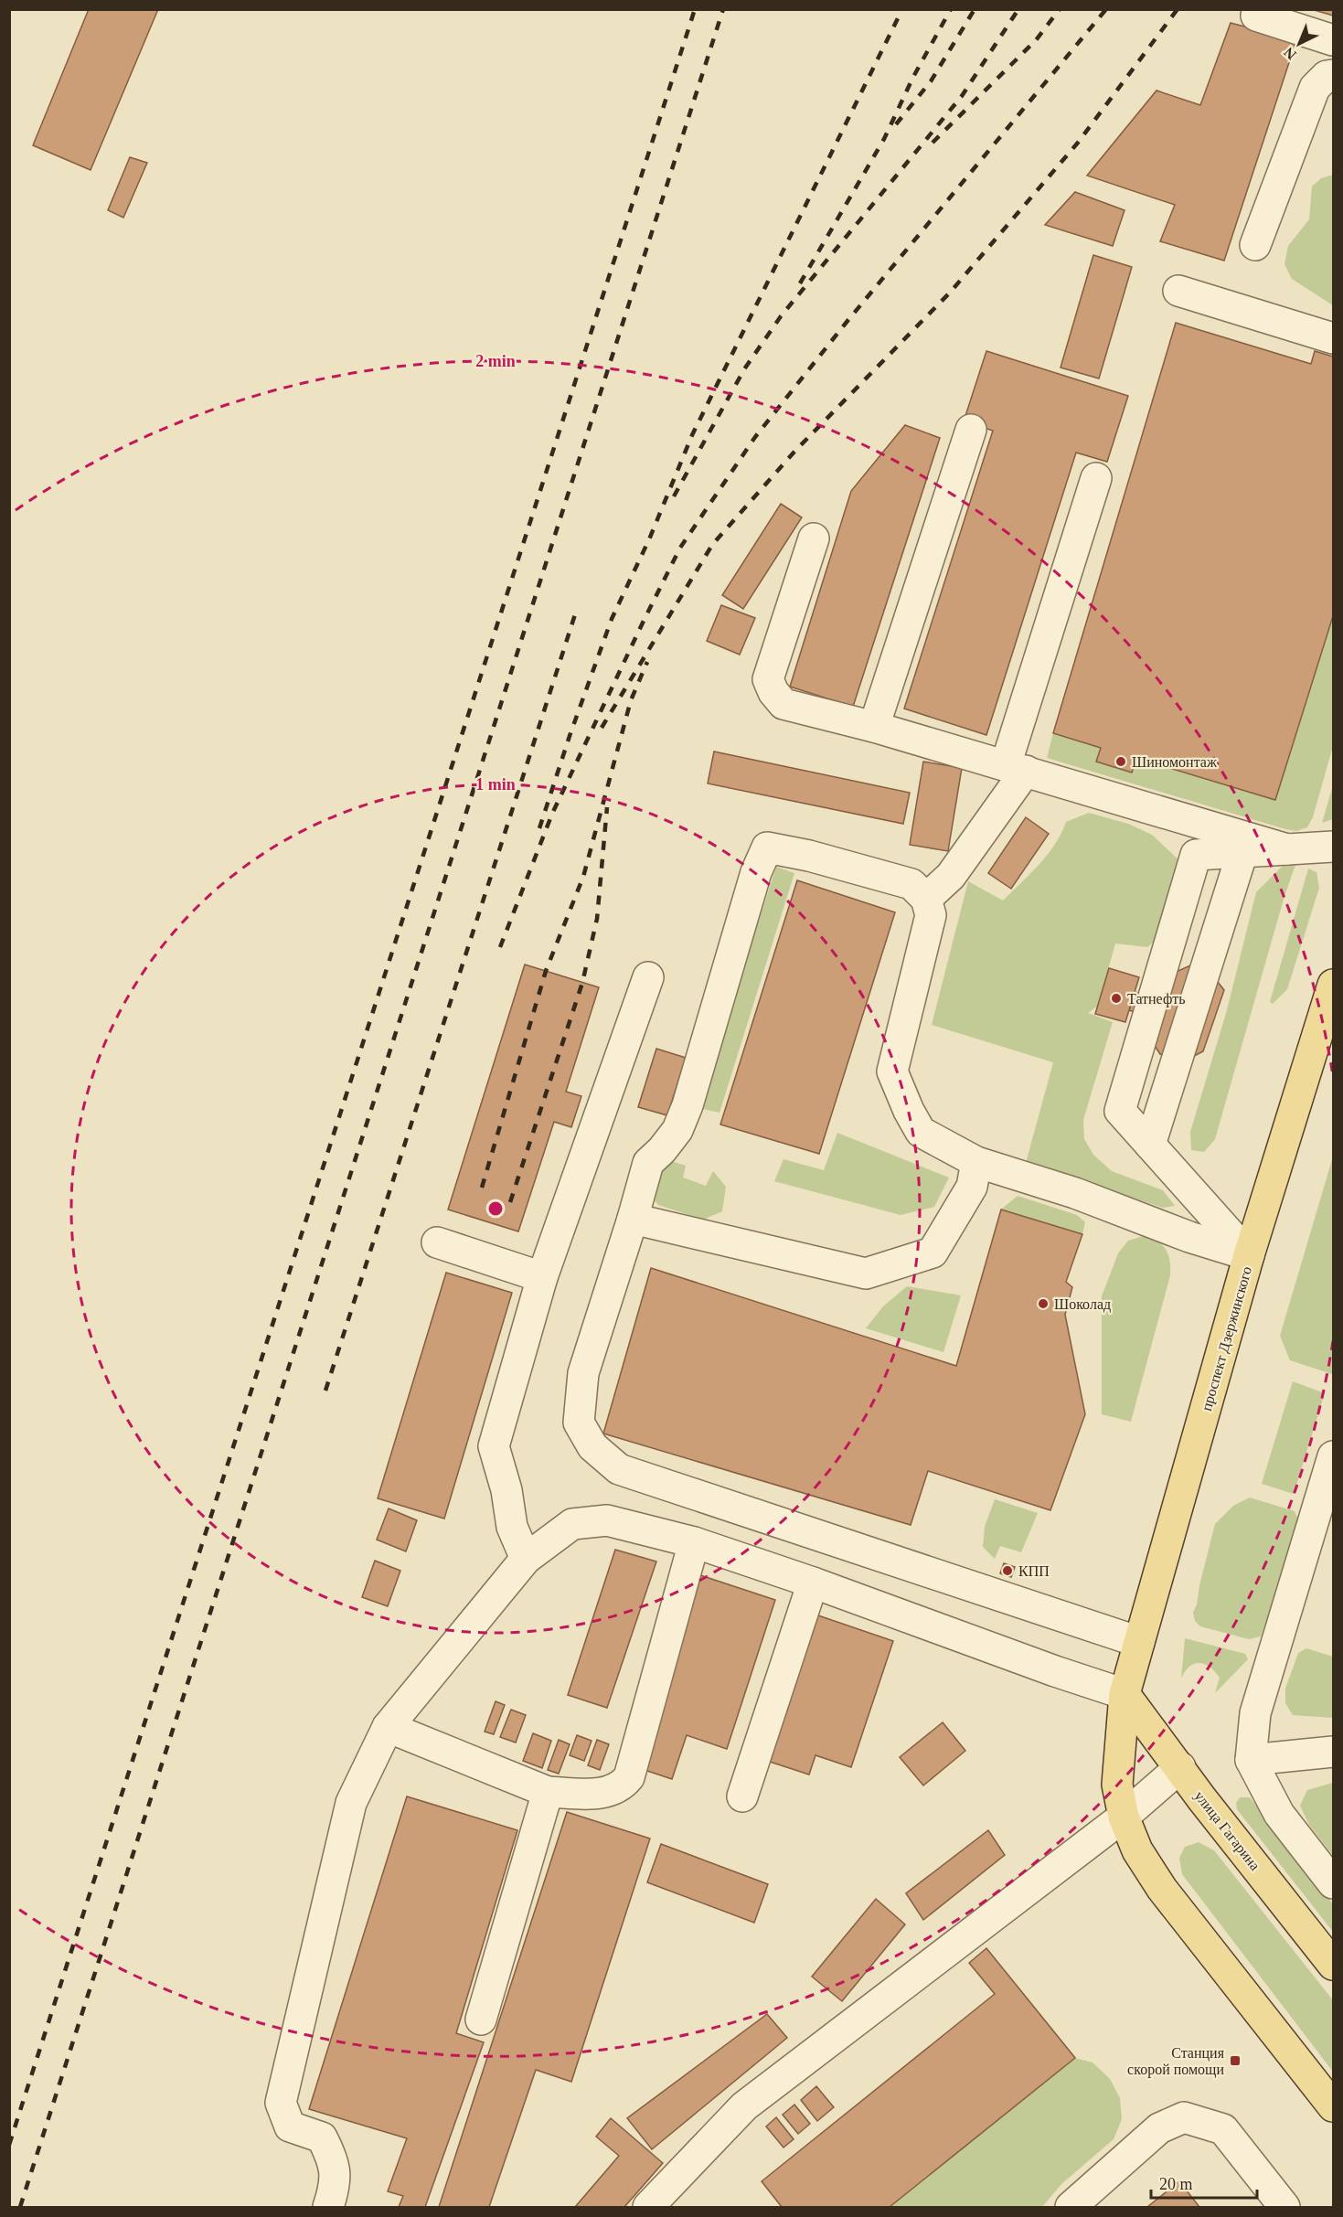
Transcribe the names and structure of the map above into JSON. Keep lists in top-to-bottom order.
{
  "streets": {
    "main road": ["проспект Дзержинского", "улица Гагарина"]
  },
  "crossings": [
    ["проспект Дзержинского", "улица Гагарина"]
  ],
  "places": {
    "other": [
      "Шиномонтаж",
      "Татнефть",
      "Шоколад",
      "КПП"
    ],
    "transit": ["Станция скорой помощи"]
  },
  "scale_bar": "20 m",
  "north": "bottom left",
  "rings": ["2 min", "1 min"]
}
